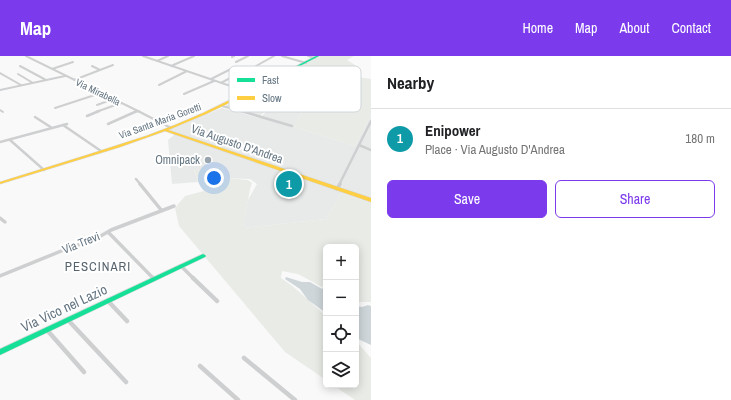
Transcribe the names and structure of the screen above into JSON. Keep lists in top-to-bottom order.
{
  "streets": {
    "main road": ["Via Santa Maria Goretti", "Via Augusto D'Andrea", "Via Vico nel Lazio"],
    "street": ["Via Mirabella", "Via Trevi"]
  },
  "crossings": [
    ["Via Mirabella", "Via Santa Maria Goretti"],
    ["Via Santa Maria Goretti", "Via Augusto D'Andrea"]
  ],
  "districts": ["PESCINARI"],
  "places": ["Omnipack"],
  "legend": ["Fast", "Slow"],
  "page": {
    "header": "Map",
    "nav": [
      "Home",
      "Map",
      "About",
      "Contact"
    ],
    "heading": "Nearby",
    "list": [
      {
        "mark": "1",
        "name": "Enipower",
        "note": "Place · Via Augusto D'Andrea",
        "value": "180 m"
      }
    ],
    "buttons": ["Save", "Share"],
    "pins": "1",
    "map_buttons": ["+", "−"]
  }
}
